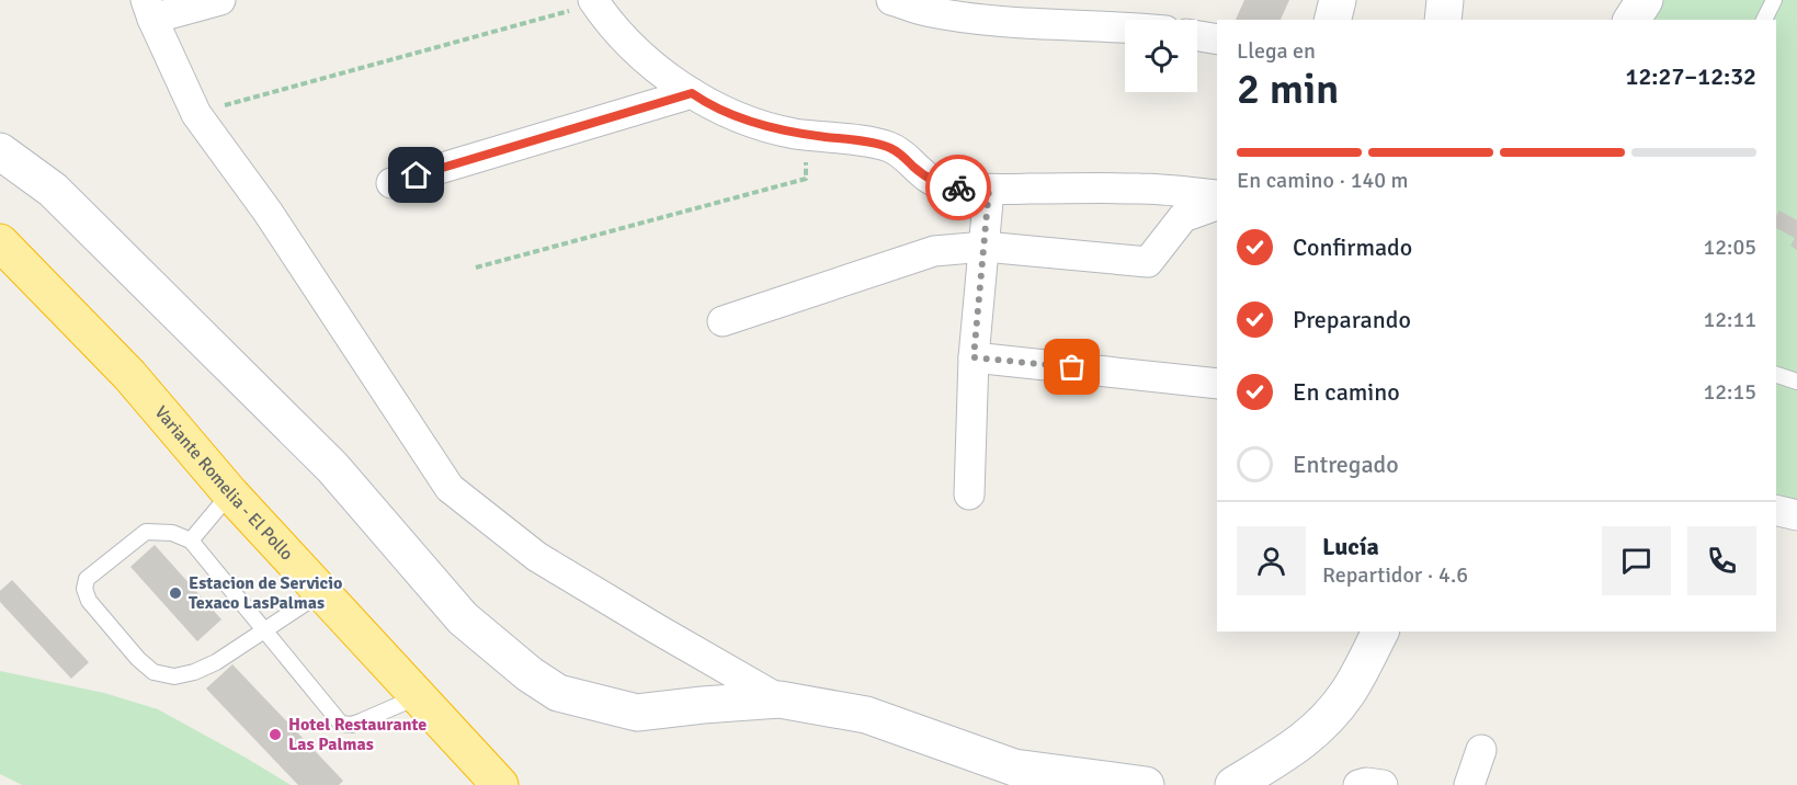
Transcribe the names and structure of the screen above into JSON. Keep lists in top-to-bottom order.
{
  "streets": {
    "highway": ["Variante Romelia - El Pollo"]
  },
  "places": ["Estacion de Servicio Texaco LasPalmas", "Hotel Restaurante Las Palmas"],
  "page": {
    "heading": ["2 min", "Llega en", "12:27–12:32"],
    "panel": ["Lucía", "Repartidor · 4.6"],
    "bar": "En camino · 140 m",
    "list": [
      ["Confirmado", "12:05"],
      ["Preparando", "12:11"],
      ["En camino", "12:15"],
      "Entregado"
    ]
  }
}
